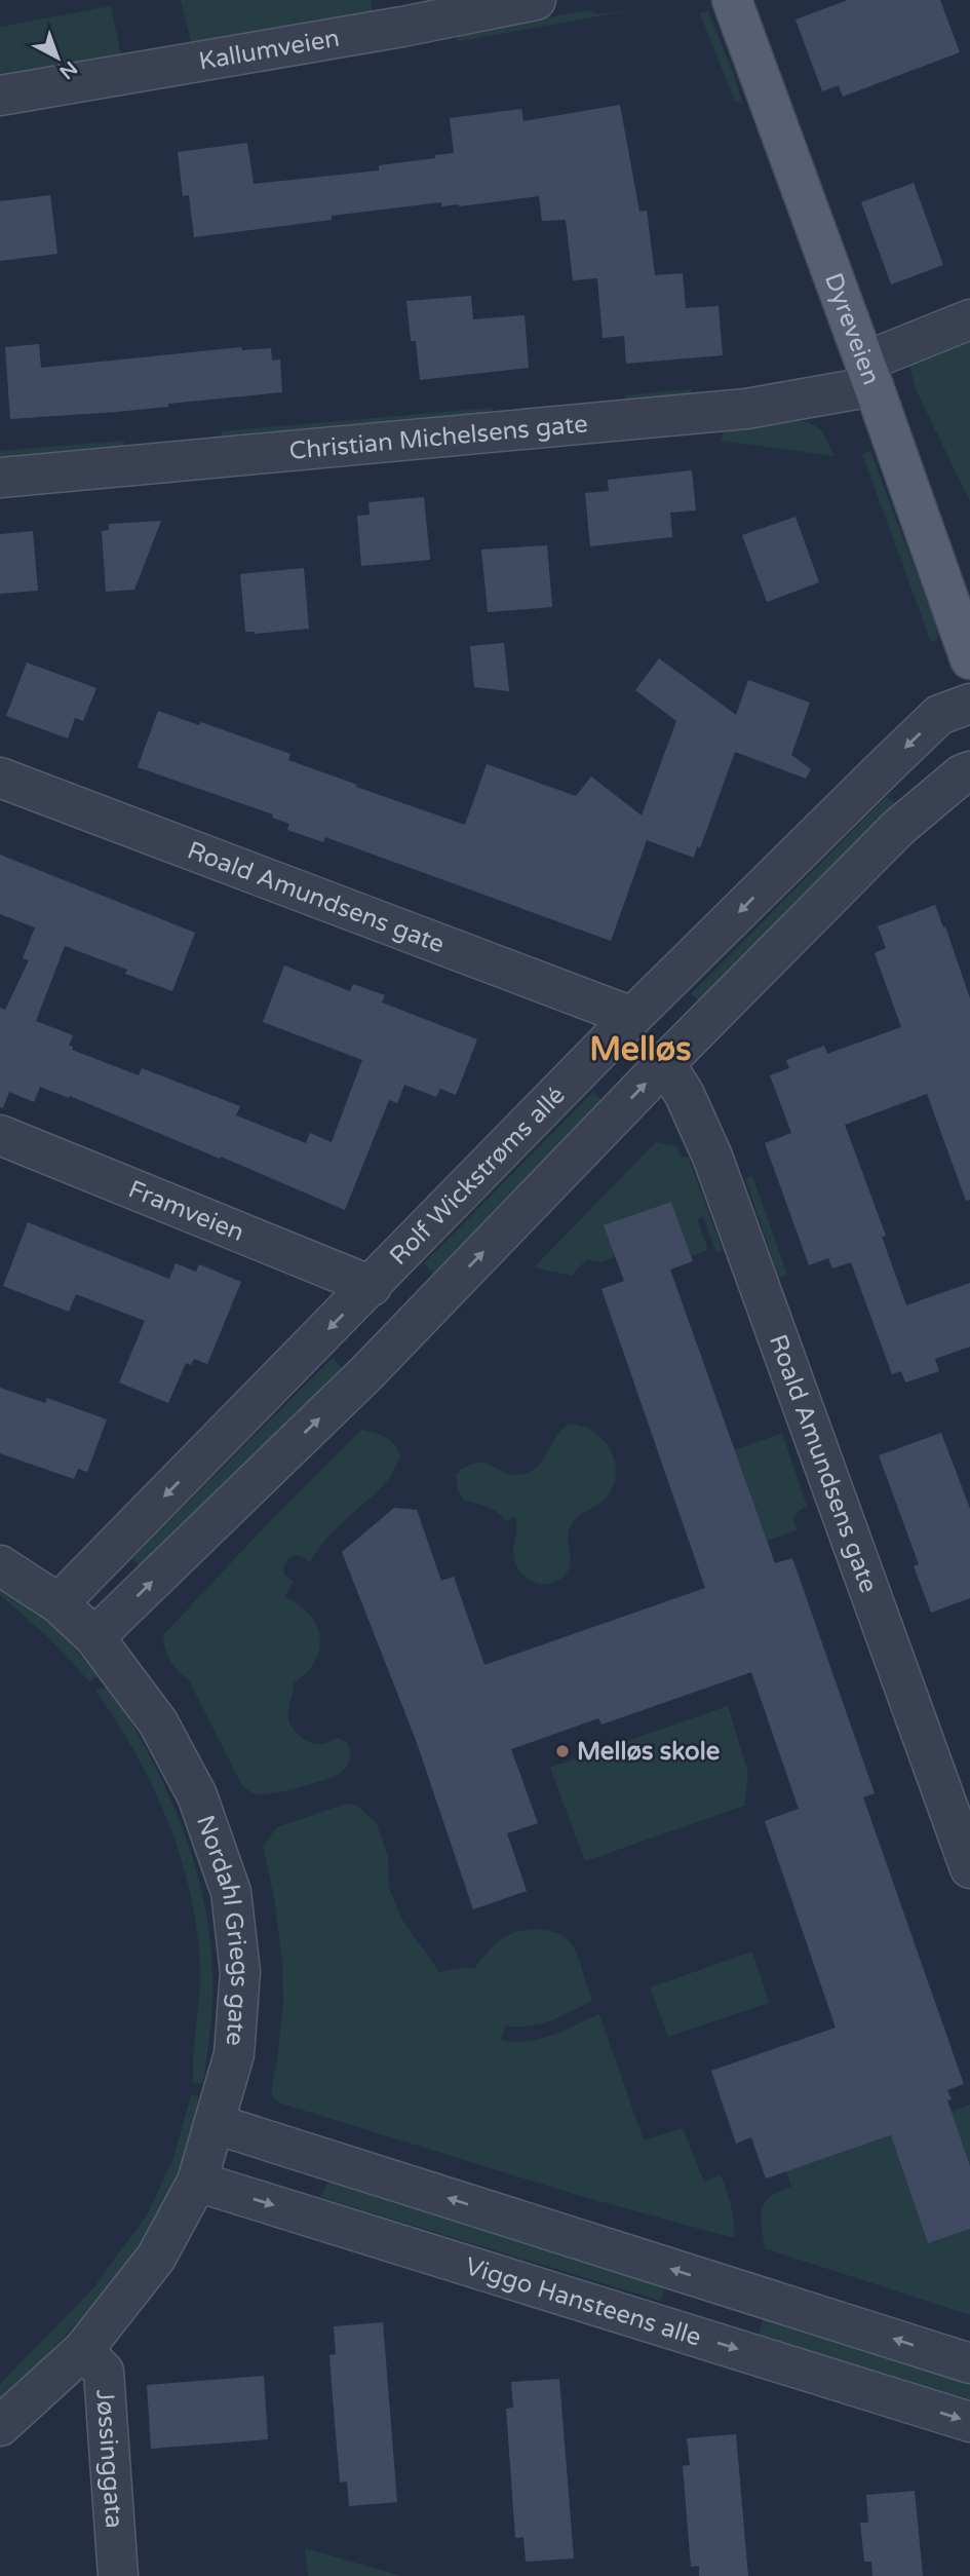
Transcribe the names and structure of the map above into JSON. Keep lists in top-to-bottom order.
{
  "streets": {
    "main road": ["Dyreveien"],
    "street": [
      "Kallumveien",
      "Christian Michelsens gate",
      "Roald Amundsens gate",
      "Rolf Wickstrøms allé",
      "Framveien",
      "Nordahl Griegs gate",
      "Viggo Hansteens alle",
      "Jøssinggata"
    ]
  },
  "crossings": [
    ["Dyreveien", "Christian Michelsens gate"],
    ["Roald Amundsens gate", "Rolf Wickstrøms allé"],
    ["Rolf Wickstrøms allé", "Framveien"],
    ["Rolf Wickstrøms allé", "Nordahl Griegs gate"],
    ["Nordahl Griegs gate", "Viggo Hansteens alle"],
    ["Nordahl Griegs gate", "Jøssinggata"]
  ],
  "districts": ["Melløs"],
  "places": ["Melløs skole"],
  "north": "bottom right"
}
